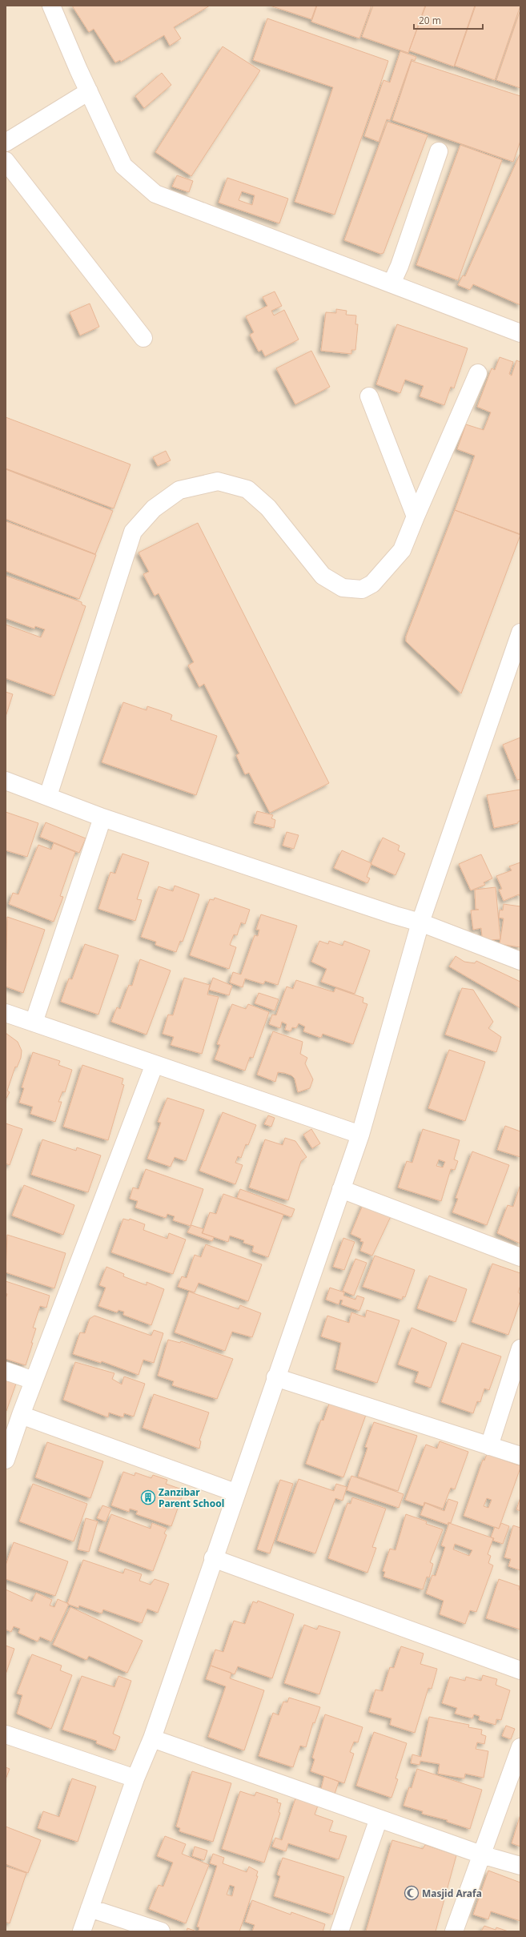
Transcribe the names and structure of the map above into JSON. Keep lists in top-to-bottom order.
{
  "places": {
    "building": ["Zanzibar Parent School"],
    "mosque": ["Masjid Arafa"]
  },
  "scale_bar": "20 m"
}
